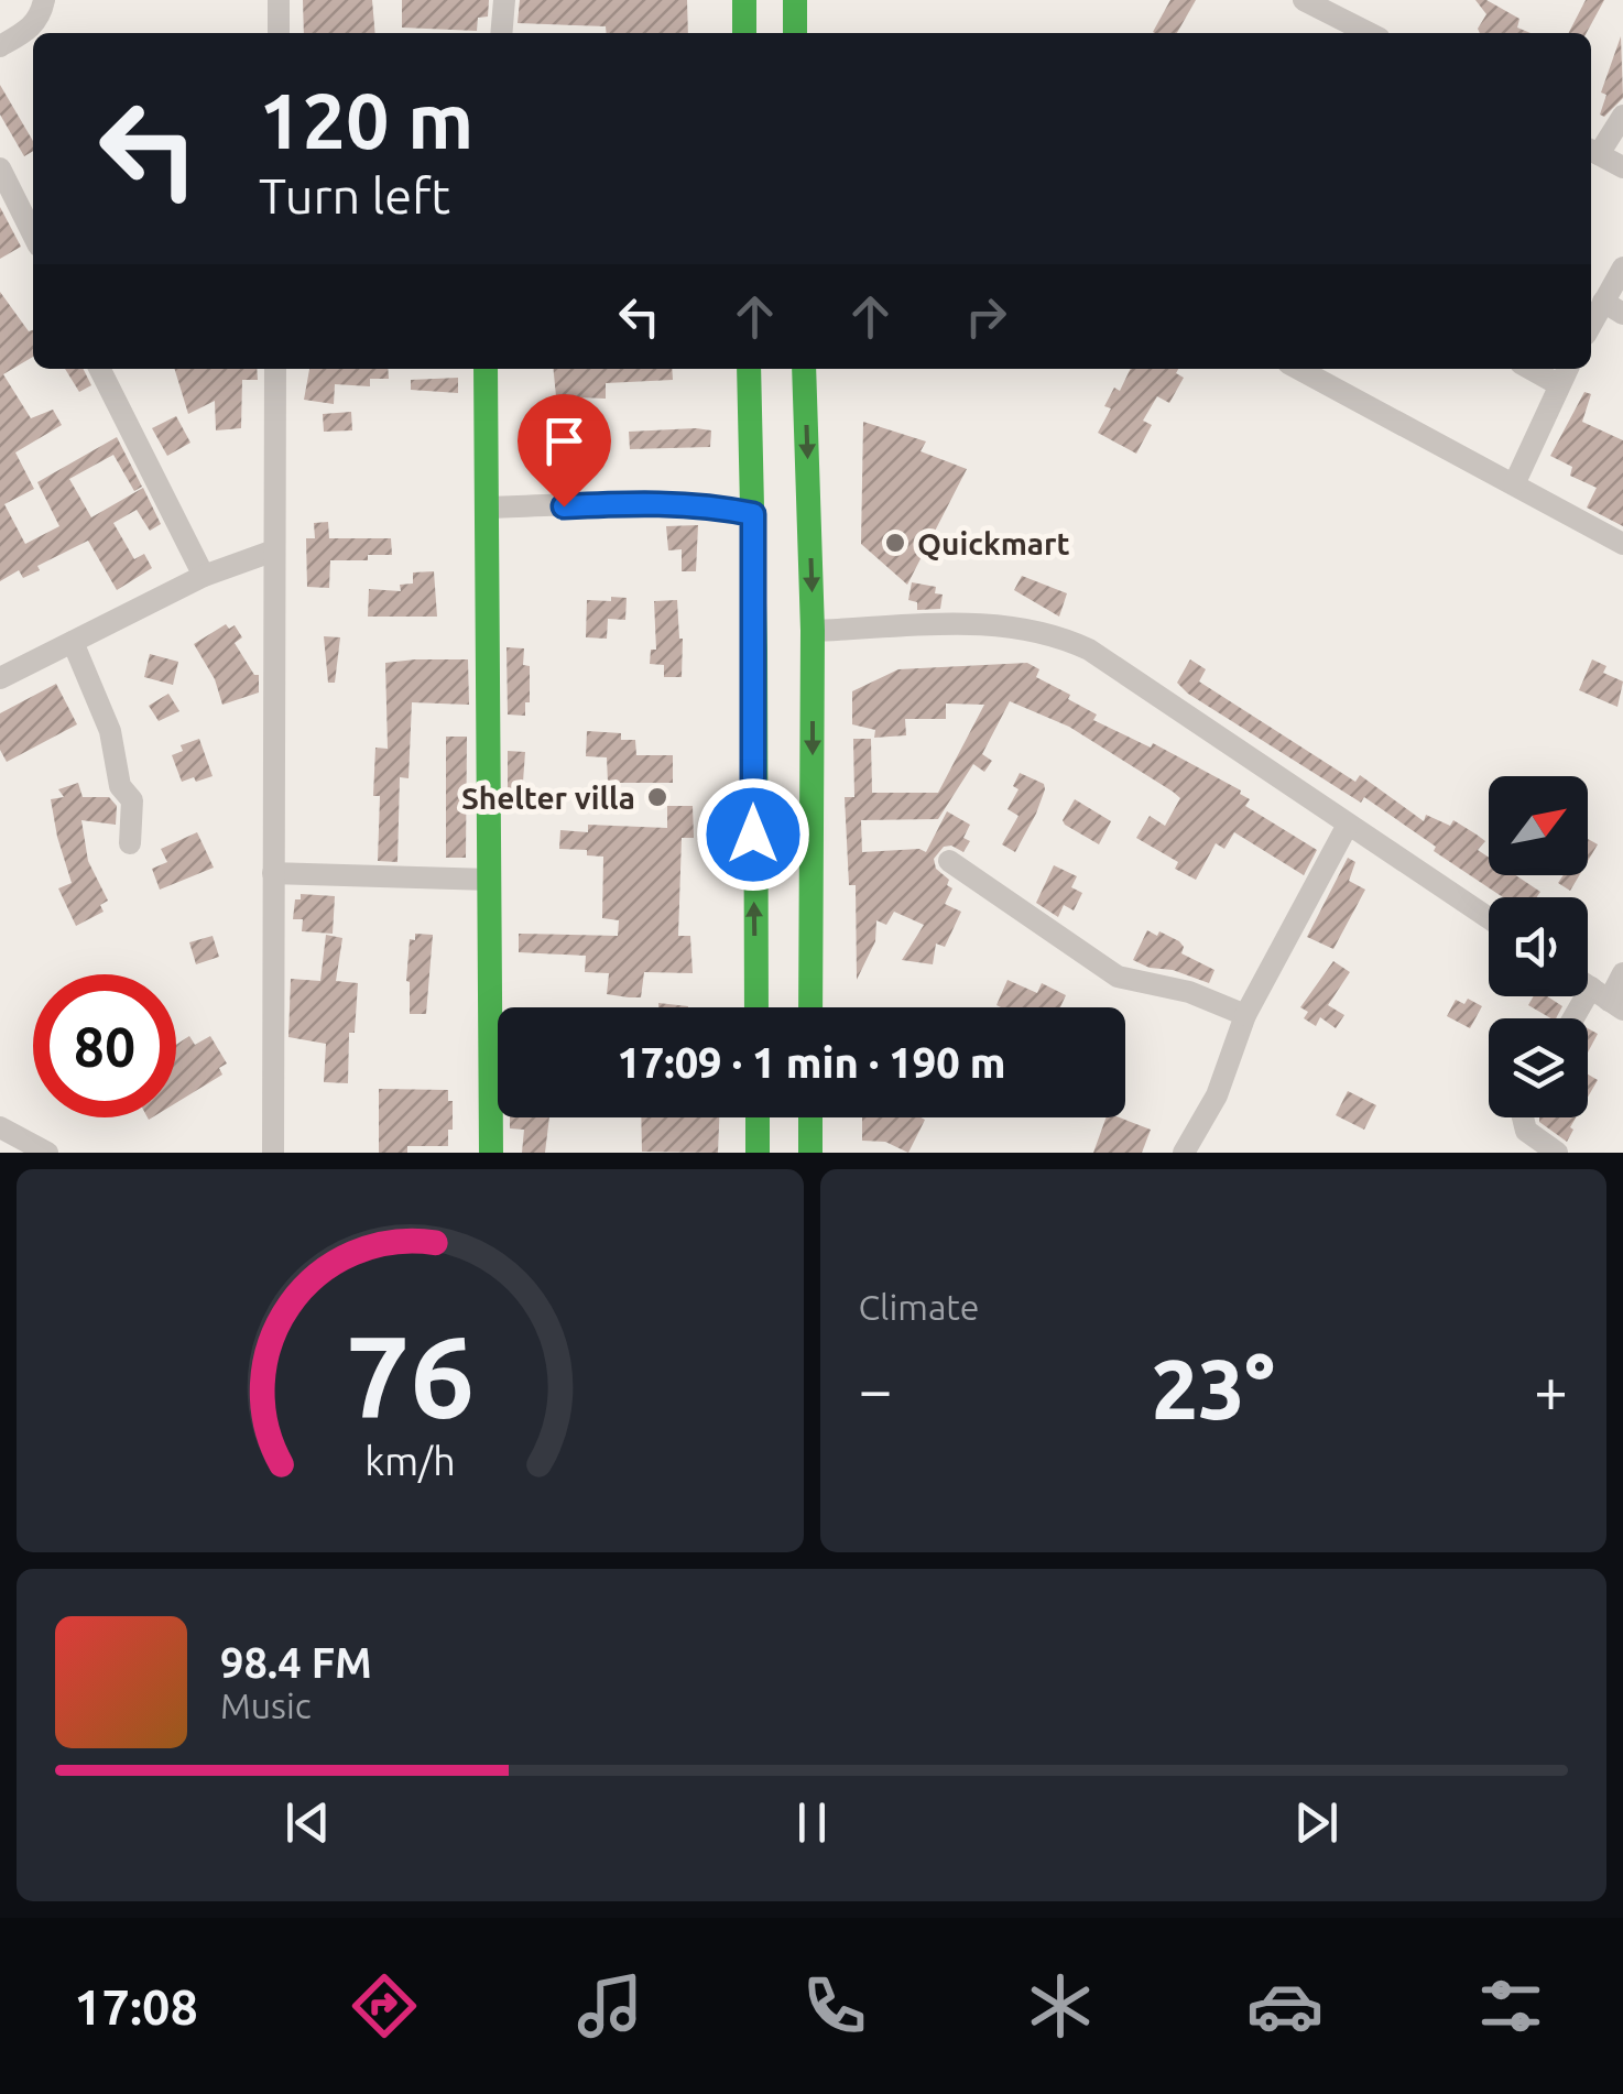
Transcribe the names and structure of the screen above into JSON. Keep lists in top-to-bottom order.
{
  "places": ["Quickmart", "Shelter villa"],
  "north": "top right",
  "page": {
    "turn": ["120 m", "Turn left"],
    "limit": "80",
    "trip": "17:09 · 1 min · 190 m",
    "tile": "Climate",
    "heat": ["−", "23°", "+"],
    "song": ["98.4 FM", "Music"],
    "tabs": "17:08",
    "gauge": ["76", "km/h"]
  }
}
